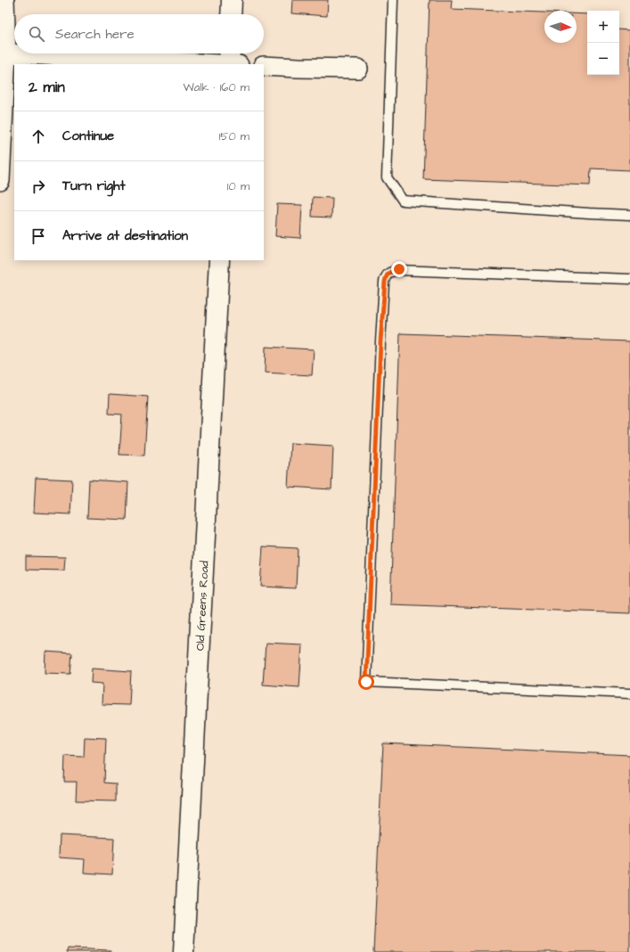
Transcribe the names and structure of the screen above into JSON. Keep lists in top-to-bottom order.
{
  "streets": {
    "street": ["Old Greens Road"]
  },
  "north": "right",
  "page": {
    "map_buttons": ["+", "−"],
    "search": "Search here",
    "heading": ["2 min", "Walk · 160 m"],
    "list": [
      ["Continue", "150 m"],
      ["Turn right", "10 m"],
      "Arrive at destination"
    ]
  }
}
